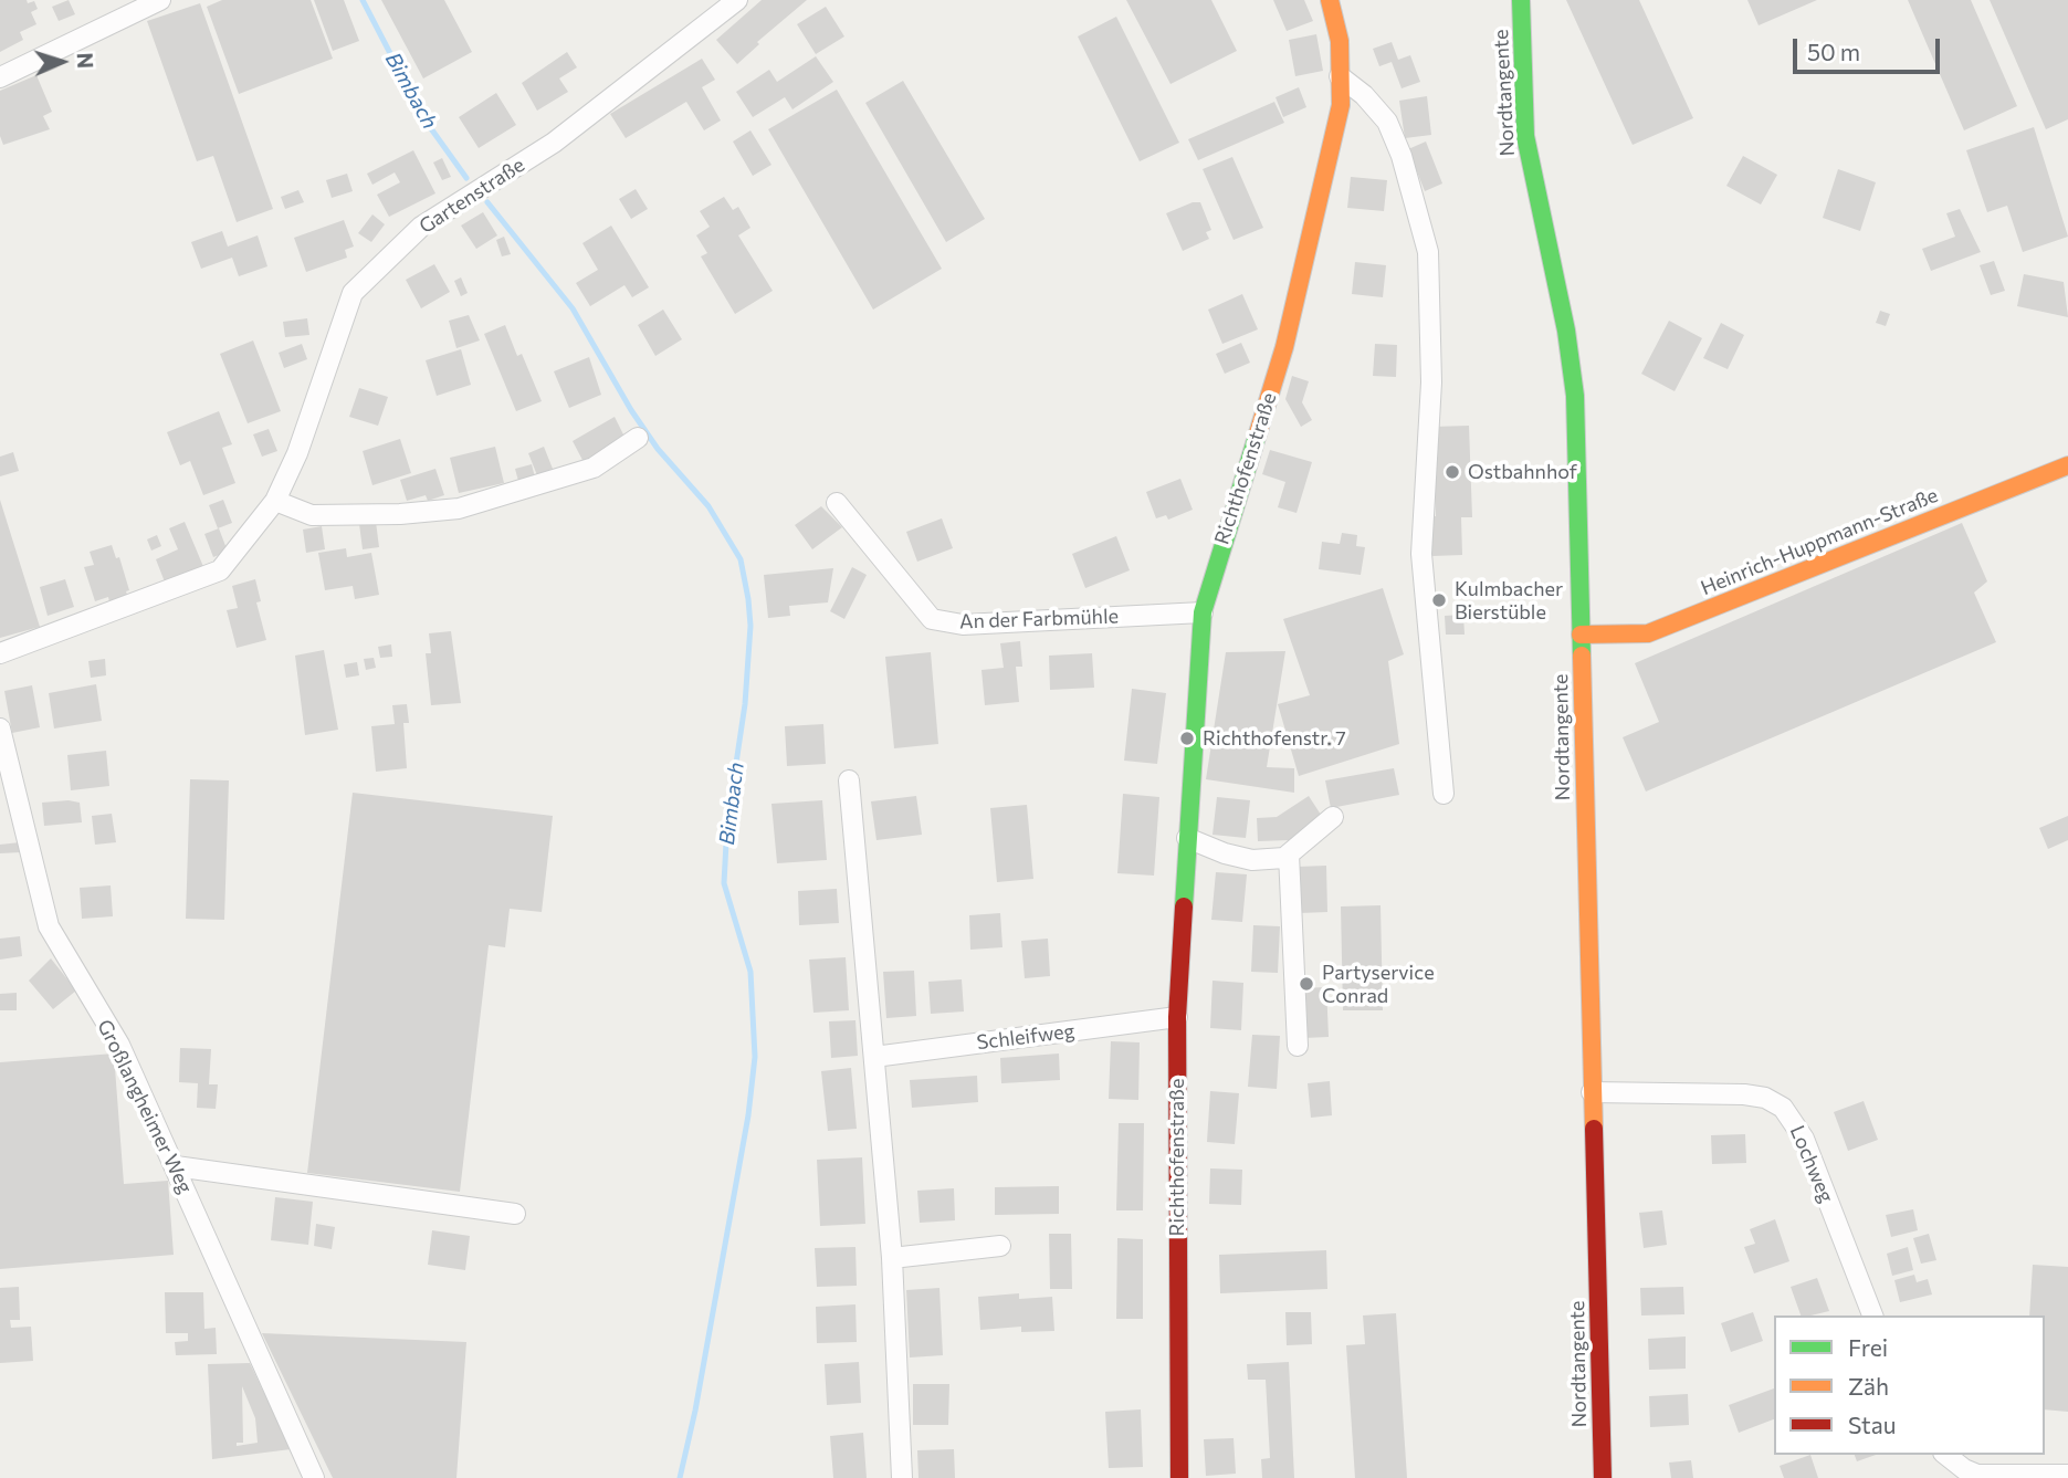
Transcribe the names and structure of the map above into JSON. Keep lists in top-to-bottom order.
{
  "streets": {
    "street": [
      "Nordtangente",
      "Gartenstraße",
      "Richthofenstraße",
      "Heinrich-Huppmann-Straße",
      "An der Farbmühle",
      "Schleifweg",
      "Großlangheimer Weg",
      "Lochweg"
    ]
  },
  "crossings": [
    ["Nordtangente", "Heinrich-Huppmann-Straße"],
    ["Nordtangente", "Lochweg"],
    ["Richthofenstraße", "An der Farbmühle"],
    ["Richthofenstraße", "Schleifweg"]
  ],
  "water": ["Bimbach"],
  "places": [
    "Ostbahnhof",
    "Kulmbacher Bierstüble",
    "Richthofenstr. 7",
    "Partyservice Conrad"
  ],
  "legend": ["Frei", "Zäh", "Stau"],
  "scale_bar": "50 m",
  "north": "right"
}
